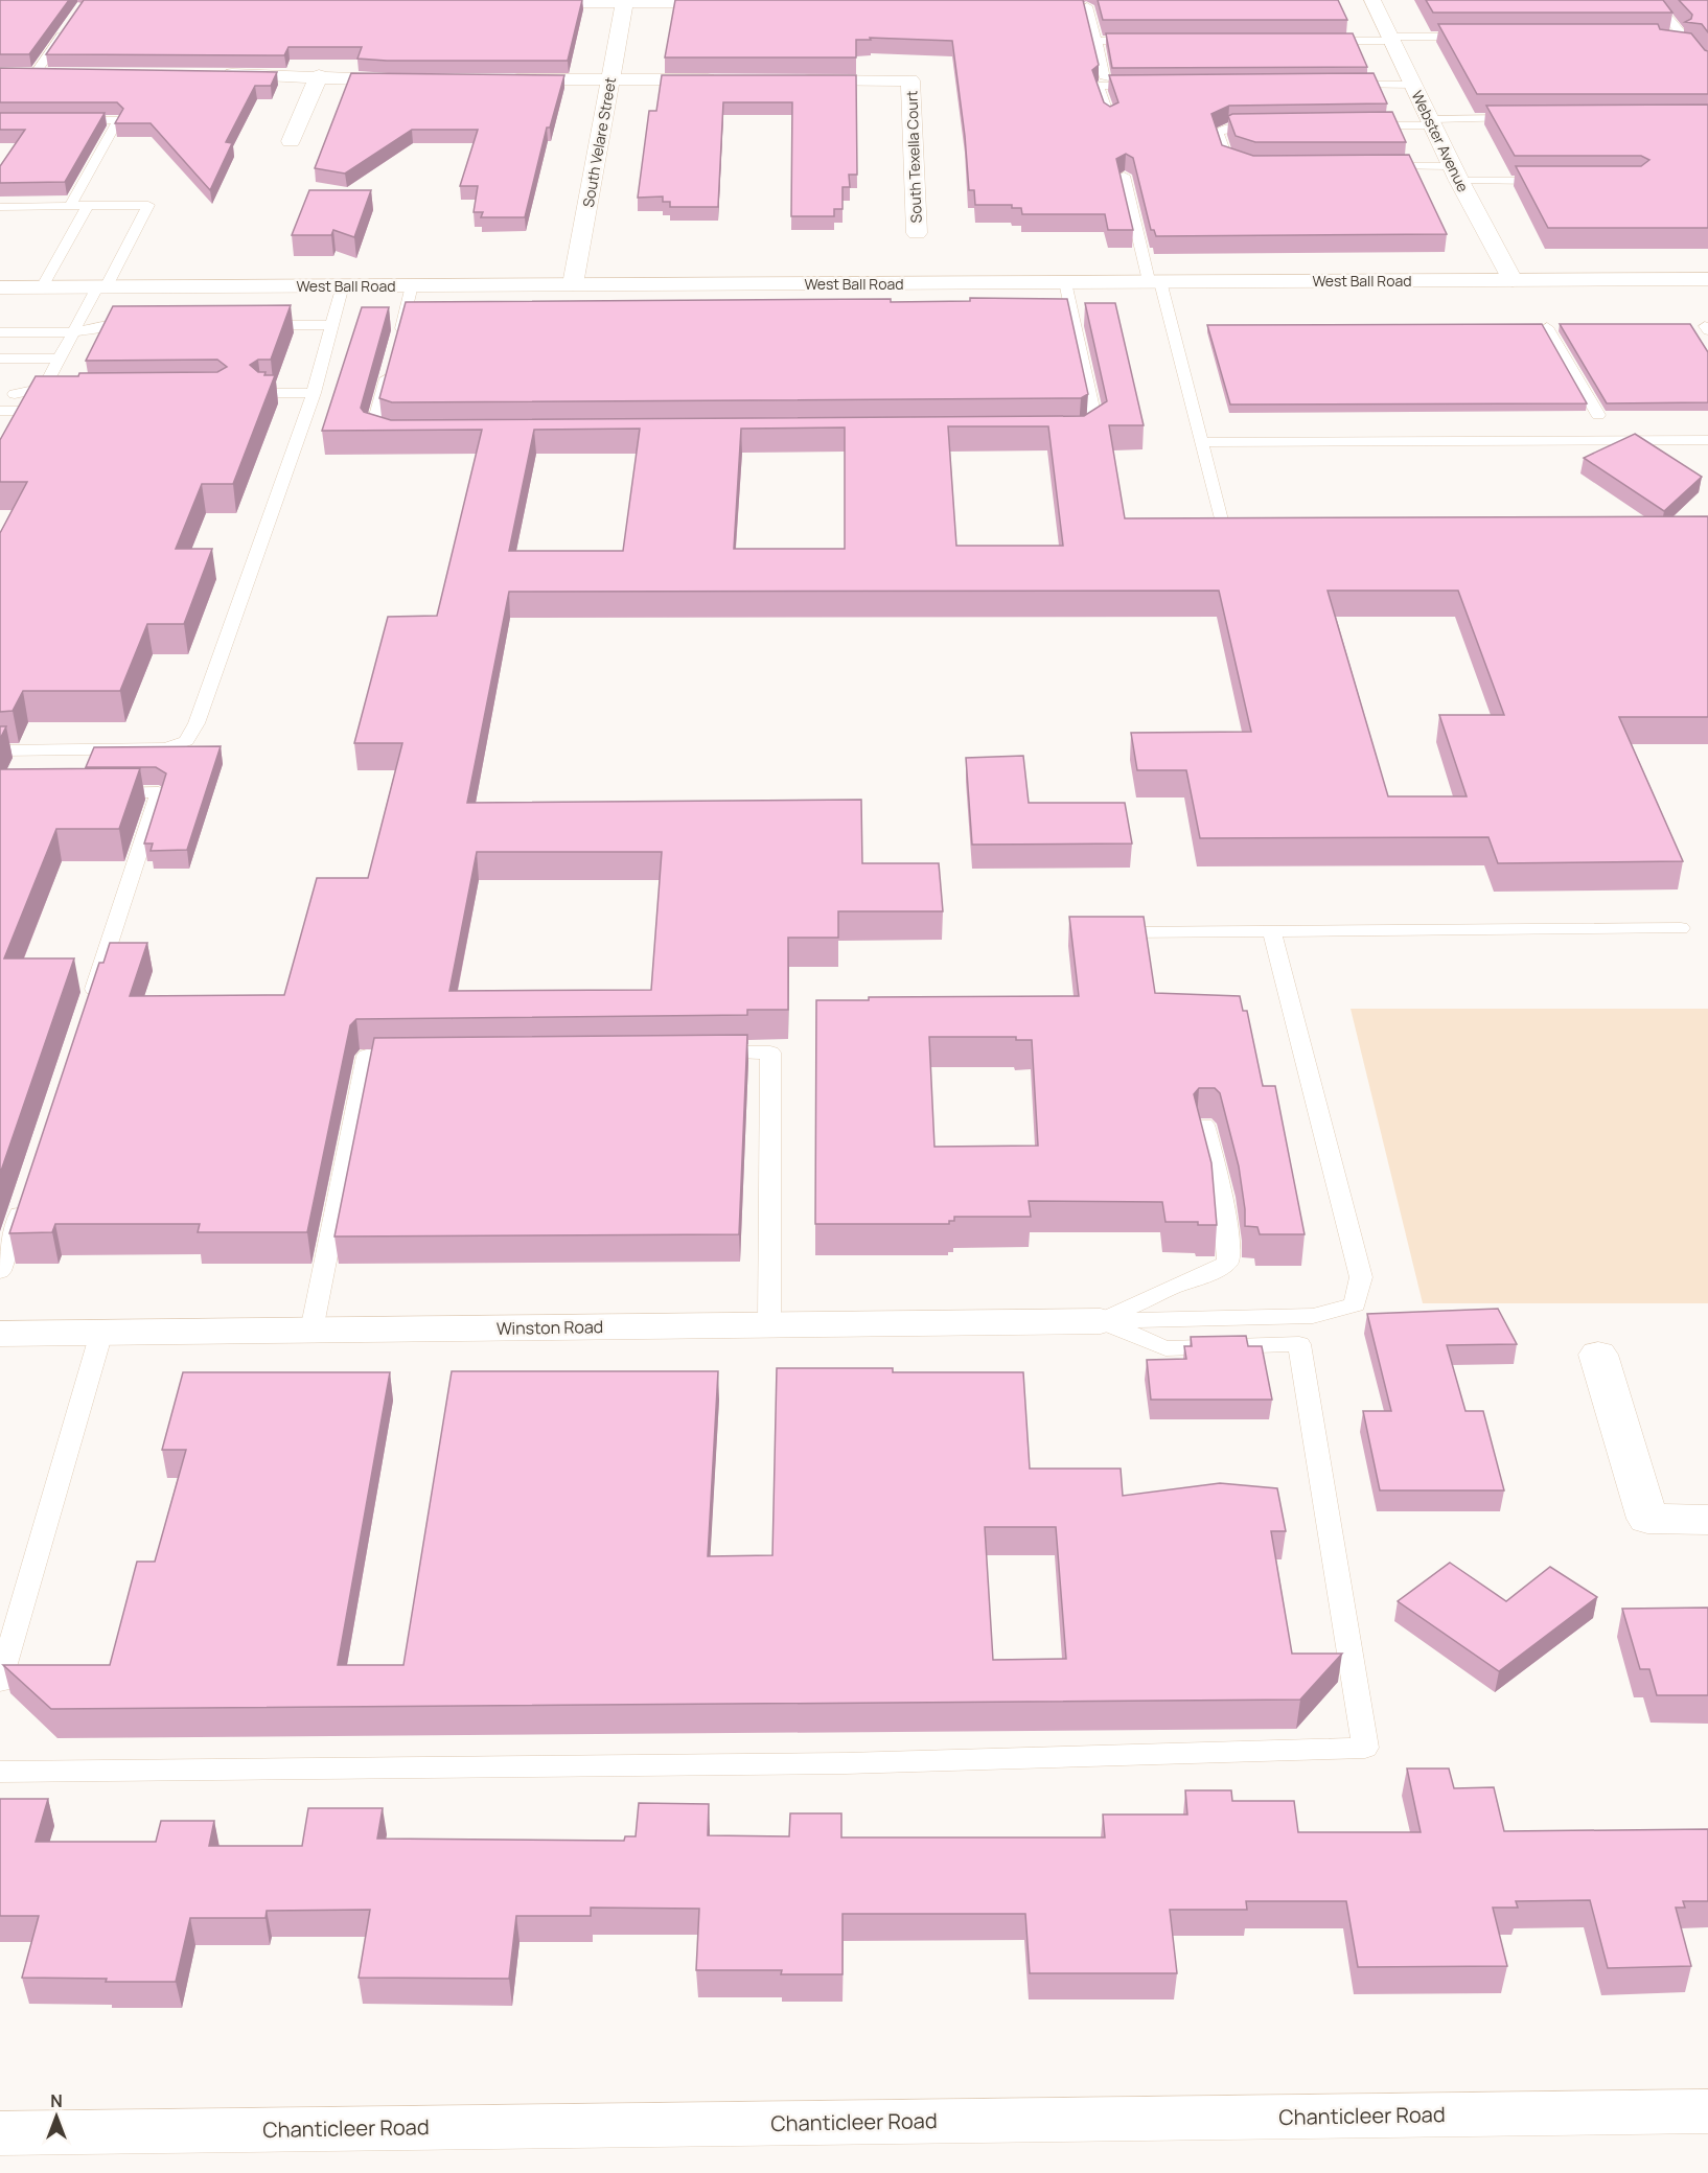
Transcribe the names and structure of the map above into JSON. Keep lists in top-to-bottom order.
{
  "streets": {
    "street": [
      "Webster Avenue",
      "South Velare Street",
      "South Texella Court",
      "West Ball Road",
      "Winston Road",
      "Chanticleer Road"
    ]
  },
  "crossings": [
    ["Webster Avenue", "West Ball Road"],
    ["South Velare Street", "West Ball Road"]
  ],
  "north": "top"
}
